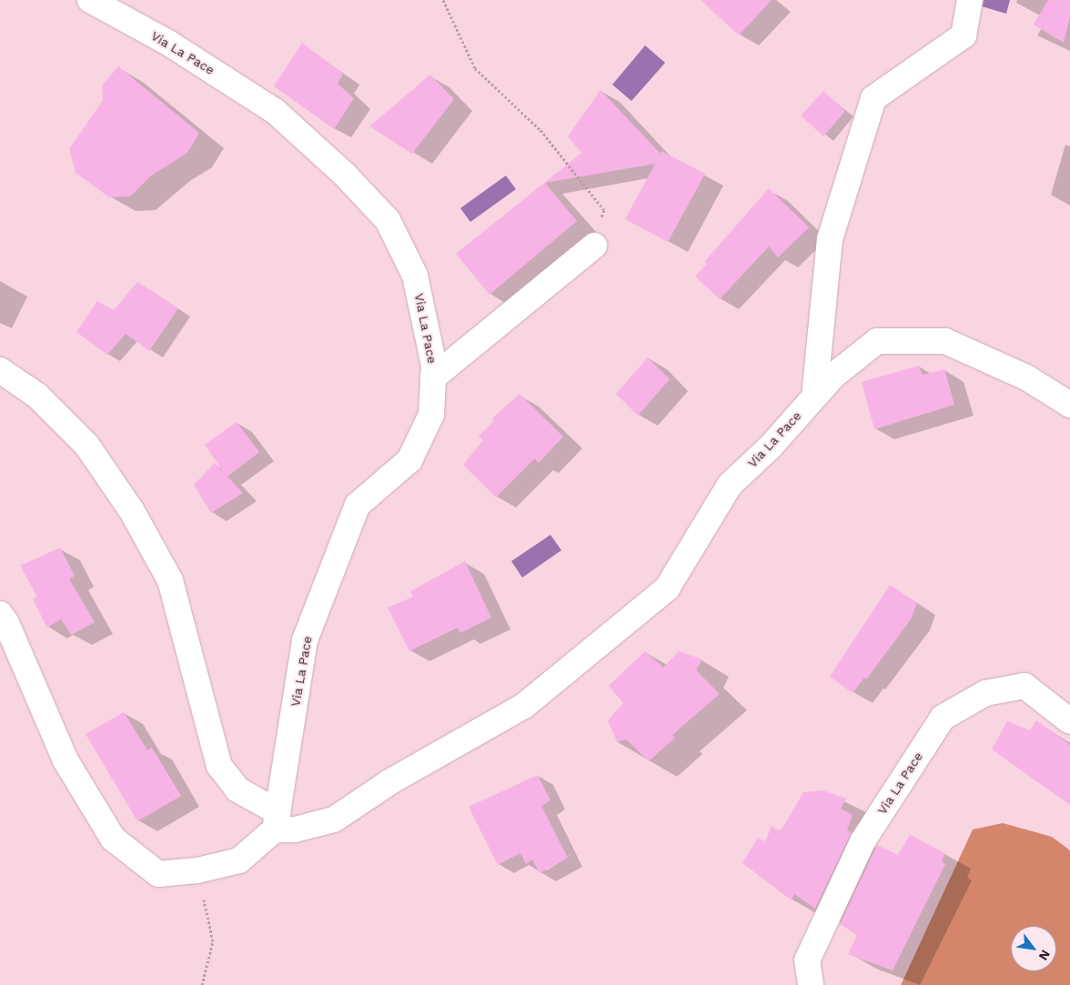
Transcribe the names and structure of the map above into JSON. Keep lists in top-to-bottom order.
{
  "streets": {
    "street": ["Via La Pace"]
  },
  "north": "bottom right"
}
